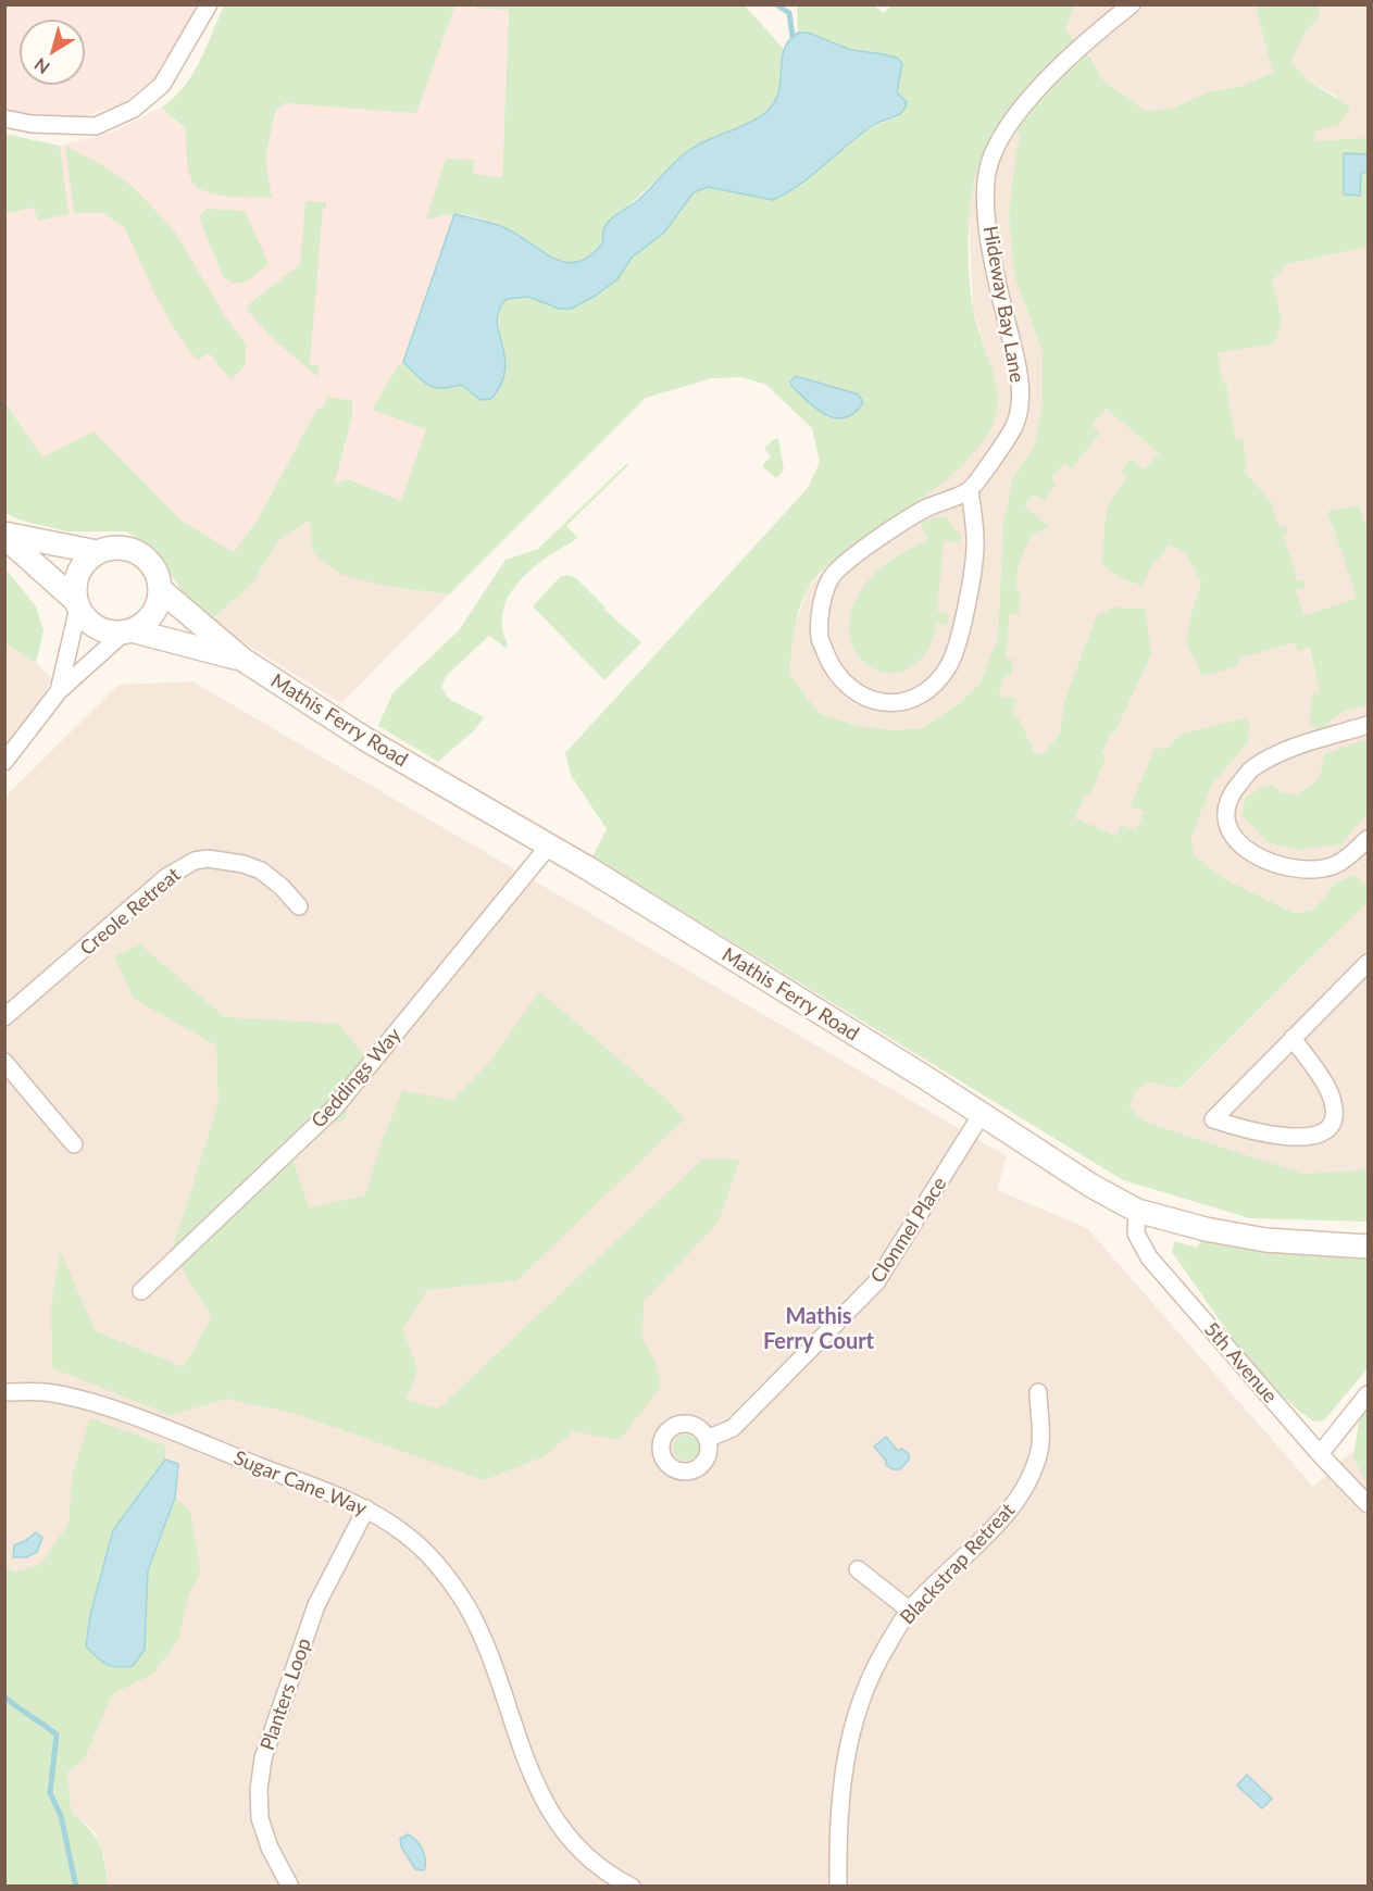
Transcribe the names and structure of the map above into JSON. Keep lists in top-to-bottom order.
{
  "streets": {
    "main road": ["Mathis Ferry Road"],
    "street": [
      "Hideway Bay Lane",
      "Creole Retreat",
      "Geddings Way",
      "Clonmel Place",
      "5th Avenue",
      "Sugar Cane Way",
      "Blackstrap Retreat",
      "Planters Loop"
    ]
  },
  "crossings": [
    ["Mathis Ferry Road", "Geddings Way"],
    ["Mathis Ferry Road", "Clonmel Place"],
    ["Mathis Ferry Road", "5th Avenue"],
    ["Sugar Cane Way", "Planters Loop"]
  ],
  "districts": ["Mathis Ferry Court"],
  "north": "bottom left"
}
